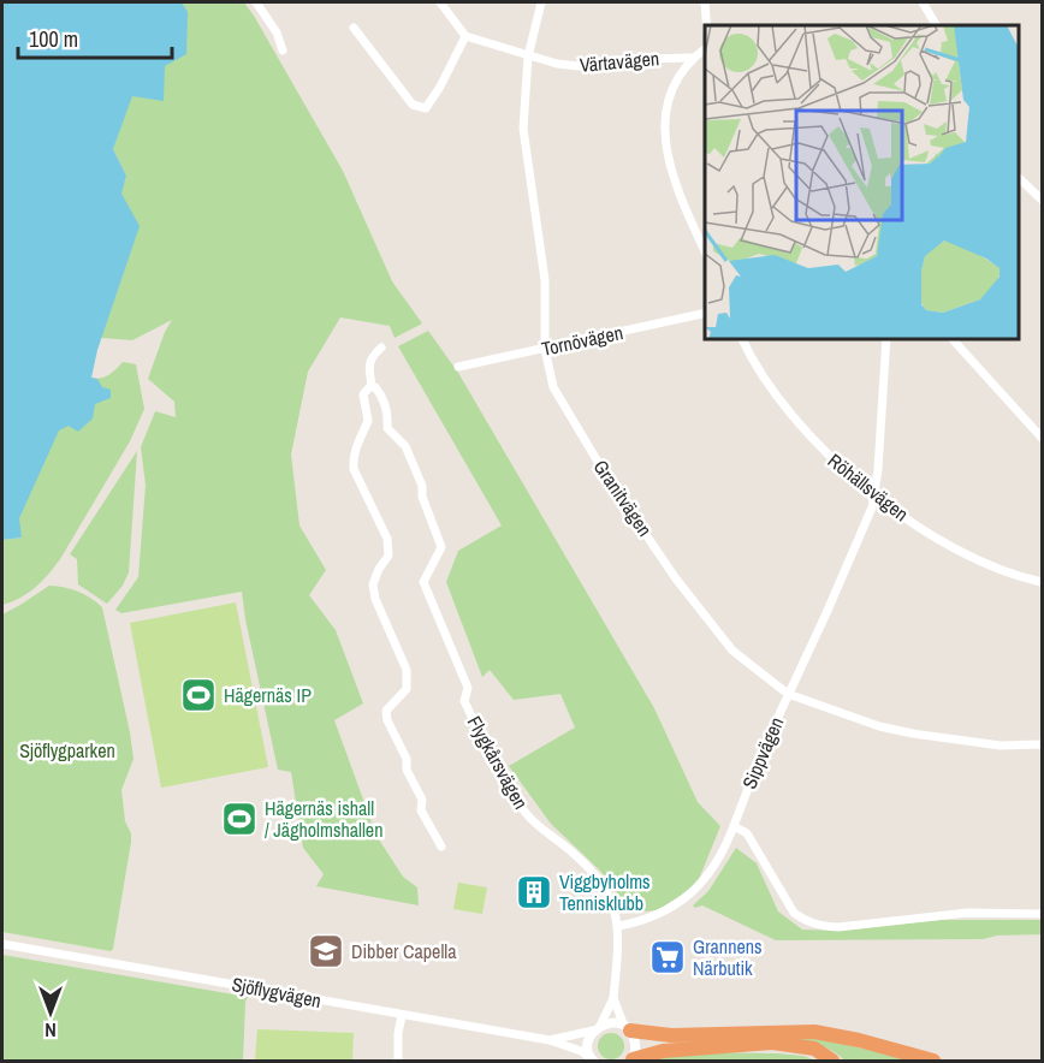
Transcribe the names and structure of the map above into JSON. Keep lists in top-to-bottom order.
{
  "streets": {
    "street": [
      "Värtavägen",
      "Tornövägen",
      "Röhällsvägen",
      "Granitvägen",
      "Sippvägen",
      "Flygkårsvägen",
      "Sjöflygvägen"
    ]
  },
  "crossings": [
    ["Värtavägen", "Granitvägen"],
    ["Tornövägen", "Granitvägen"],
    ["Röhällsvägen", "Sippvägen"],
    ["Granitvägen", "Sippvägen"],
    ["Sippvägen", "Flygkårsvägen"],
    ["Flygkårsvägen", "Sjöflygvägen"]
  ],
  "parks": ["Sjöflygparken"],
  "places": {
    "sports": ["Hägernäs IP", "Hägernäs ishall / Jägholmshallen"],
    "building": ["Viggbyholms Tennisklubb"],
    "school or university": ["Dibber Capella"],
    "supermarket": ["Grannens Närbutik"]
  },
  "scale_bar": "100 m",
  "north": "bottom"
}
